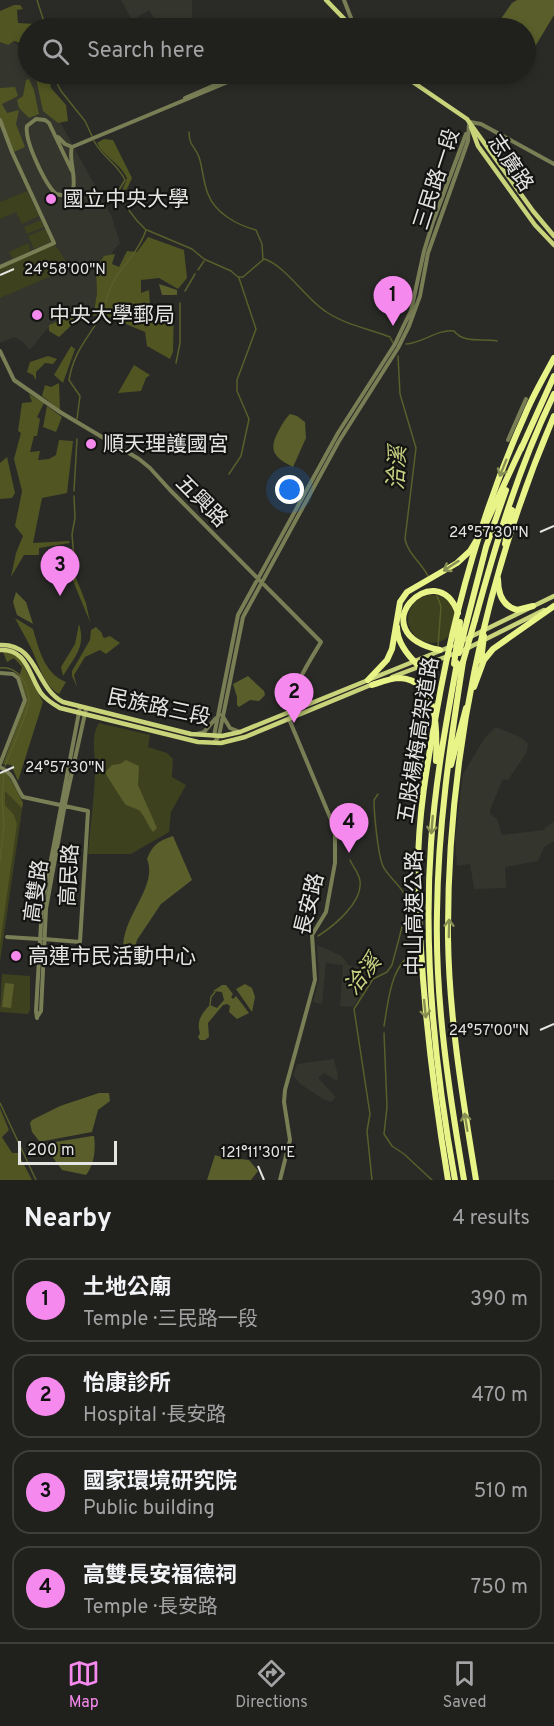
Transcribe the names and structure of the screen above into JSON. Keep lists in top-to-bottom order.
{
  "streets": {
    "highway": ["五股楊梅高架道路", "中山高速公路"],
    "main road": ["志廣路", "民族路三段"],
    "street": [
      "三民路一段",
      "五興路",
      "高民路",
      "高雙路",
      "長安路"
    ]
  },
  "crossings": [
    ["志廣路", "三民路一段"],
    ["三民路一段", "五興路"],
    ["三民路一段", "民族路三段"],
    ["五興路", "民族路三段"],
    ["民族路三段", "高雙路"],
    ["民族路三段", "長安路"],
    ["高民路", "高雙路"]
  ],
  "water": ["洽溪"],
  "places": [
    "國立中央大學",
    "中央大學郵局",
    "順天理護國宮",
    "高連市民活動中心"
  ],
  "scale_bar": "200 m",
  "page": {
    "search": "Search here",
    "pins": [
      "1",
      "3",
      "2",
      "4"
    ],
    "scale": "200 m",
    "heading": ["Nearby", "4 results"],
    "list": [
      {
        "mark": "1",
        "name": "土地公廟",
        "note": "Temple · 三民路一段",
        "value": "390 m"
      },
      {
        "mark": "2",
        "name": "怡康診所",
        "note": "Hospital · 長安路",
        "value": "470 m"
      },
      {
        "mark": "3",
        "name": "國家環境研究院",
        "note": "Public building",
        "value": "510 m"
      },
      {
        "mark": "4",
        "name": "高雙長安福德祠",
        "note": "Temple · 長安路",
        "value": "750 m"
      }
    ],
    "nav": ["Map", "Directions", "Saved"]
  },
  "coordinates": [
    "24°58'00\"N",
    "24°57'30\"N",
    "24°57'00\"N",
    "121°11'30\"E"
  ]
}
